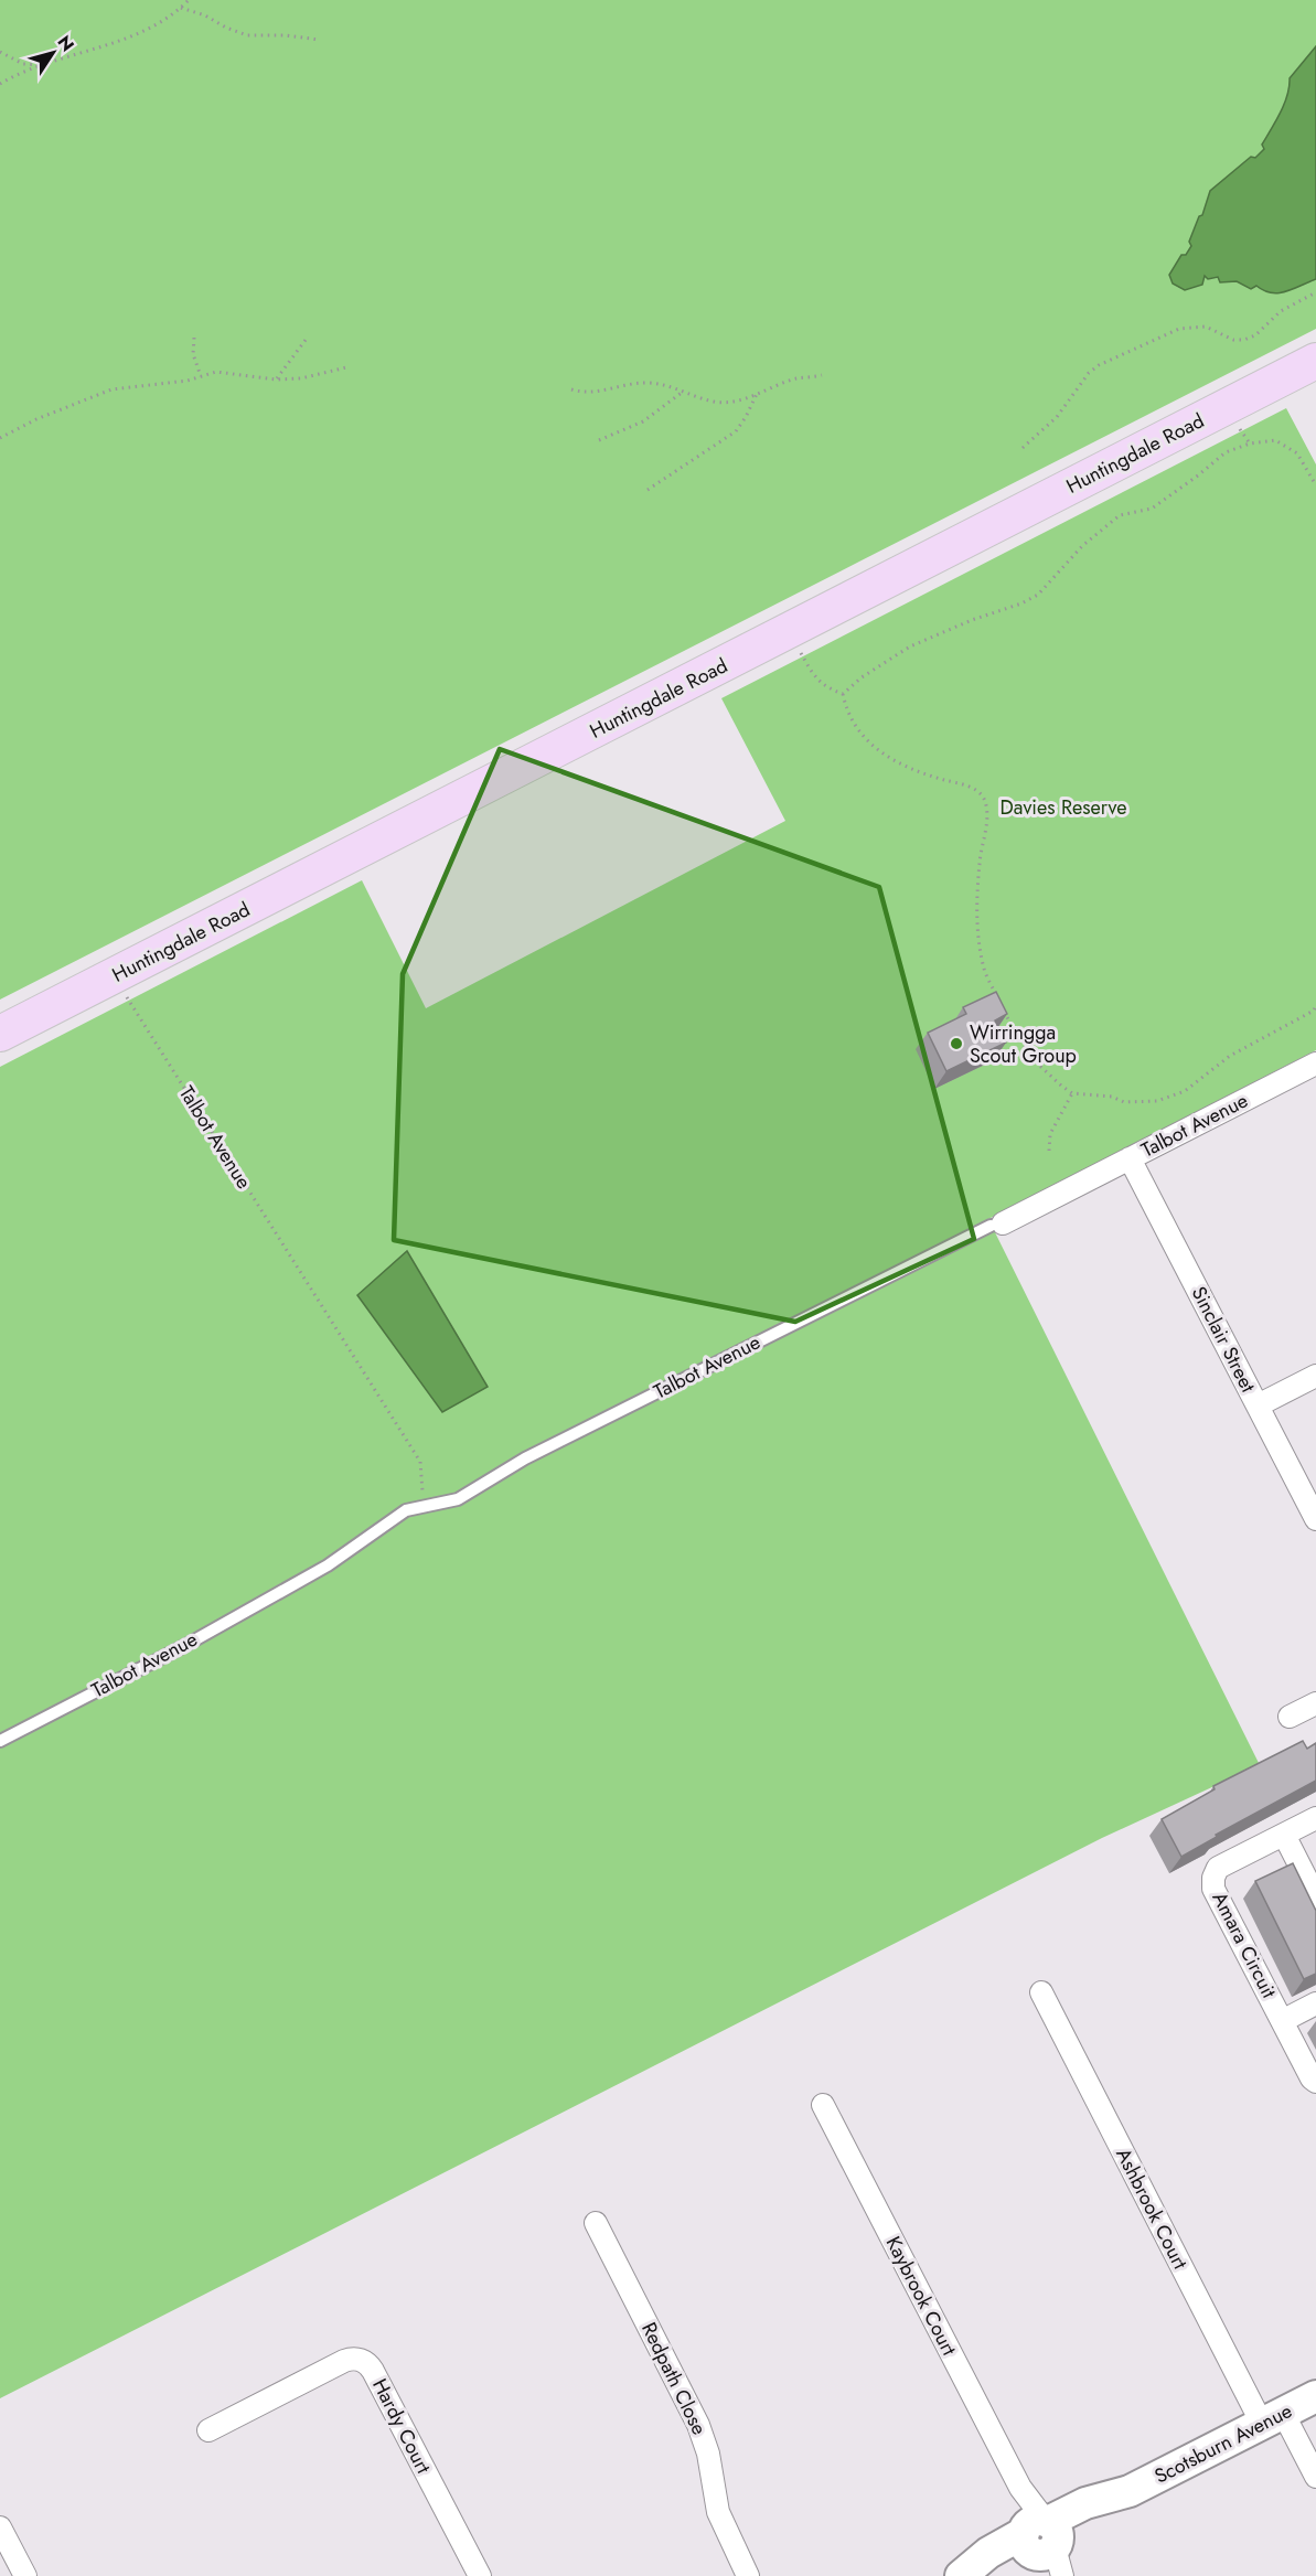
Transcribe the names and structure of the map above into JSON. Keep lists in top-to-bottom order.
{
  "streets": {
    "main road": ["Huntingdale Road"],
    "street": [
      "Talbot Avenue",
      "Sinclair Street",
      "Amara Circuit",
      "Ashbrook Court",
      "Kaybrook Court",
      "Redpath Close",
      "Hardy Court",
      "Scotsburn Avenue"
    ]
  },
  "crossings": [
    ["Huntingdale Road", "Talbot Avenue"],
    ["Talbot Avenue", "Sinclair Street"],
    ["Ashbrook Court", "Scotsburn Avenue"],
    ["Kaybrook Court", "Scotsburn Avenue"]
  ],
  "parks": ["Davies Reserve"],
  "places": ["Wirringga Scout Group"],
  "north": "top right"
}
